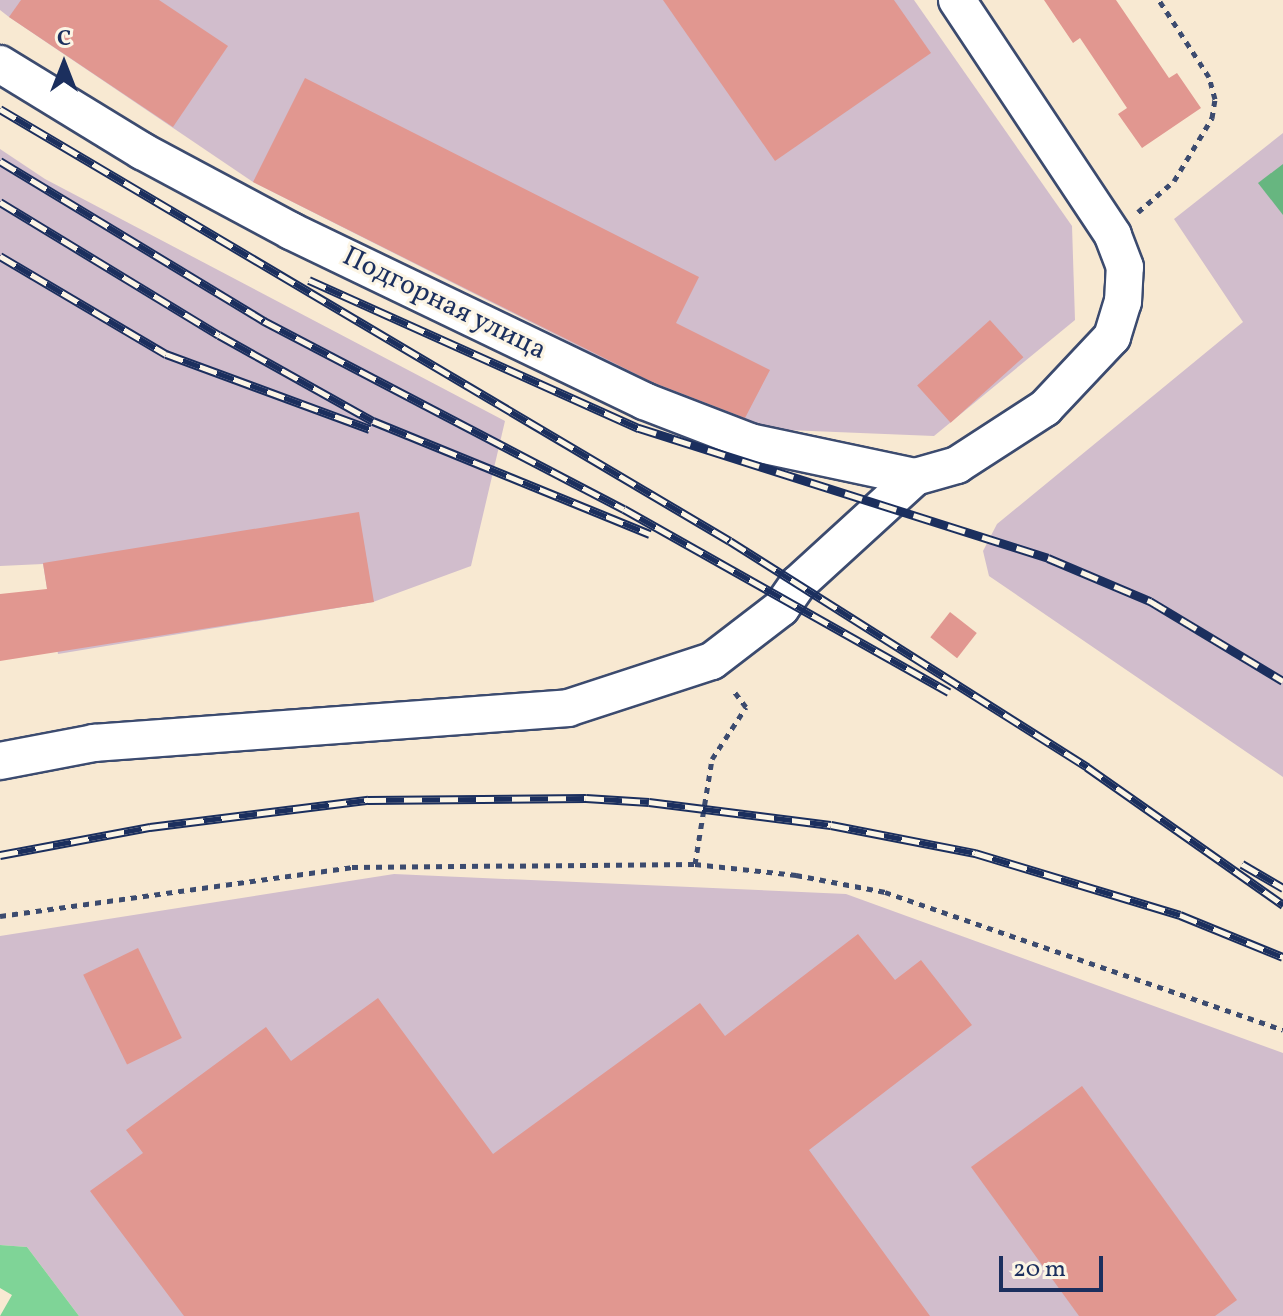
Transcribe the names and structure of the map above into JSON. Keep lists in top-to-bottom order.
{
  "streets": {
    "street": ["Подгорная улица"]
  },
  "scale_bar": "20 m",
  "north": "top"
}
